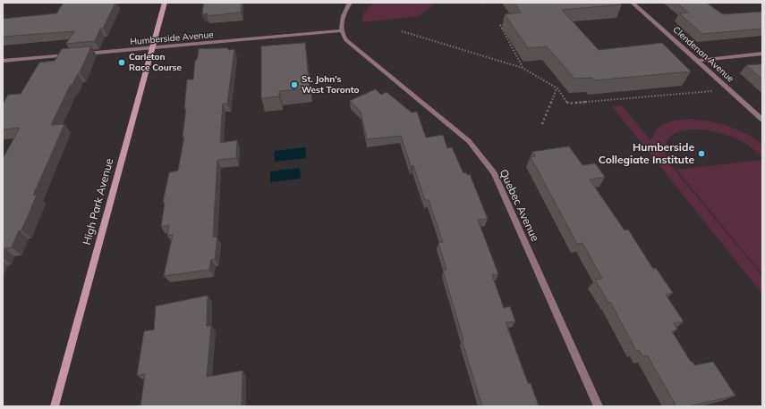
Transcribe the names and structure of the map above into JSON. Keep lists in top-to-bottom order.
{
  "streets": {
    "street": [
      "Humberside Avenue",
      "Clendenan Avenue",
      "High Park Avenue",
      "Quebec Avenue"
    ]
  },
  "crossings": [
    ["Humberside Avenue", "High Park Avenue"],
    ["Humberside Avenue", "Quebec Avenue"]
  ],
  "places": ["Carleton Race Course", "St. John's West Toronto", "Humberside Collegiate Institute"]
}
